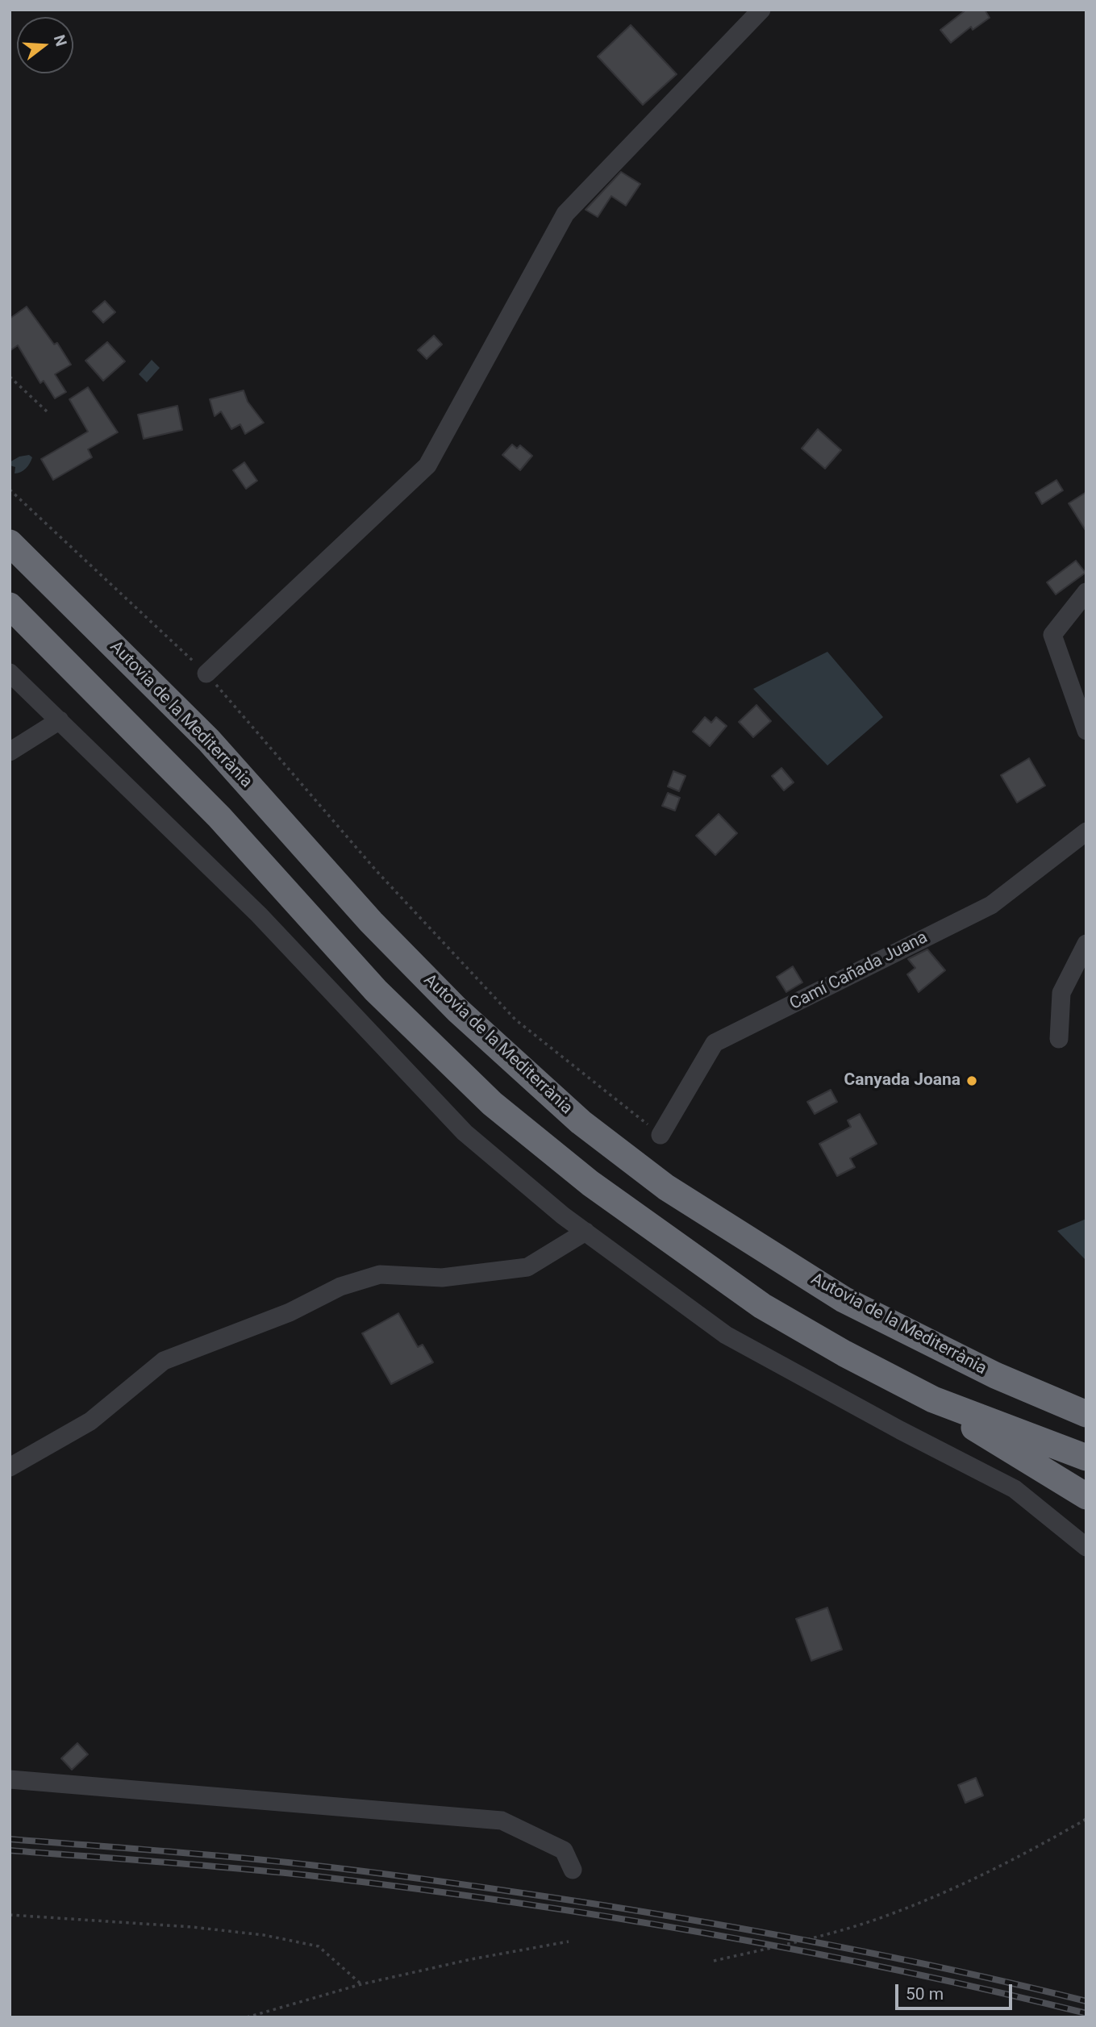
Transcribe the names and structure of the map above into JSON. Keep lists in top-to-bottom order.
{
  "streets": {
    "highway": ["Autovia de la Mediterrània"],
    "street": ["Camí Cañada Juana"]
  },
  "places": ["Canyada Joana"],
  "scale_bar": "50 m",
  "north": "right"
}
